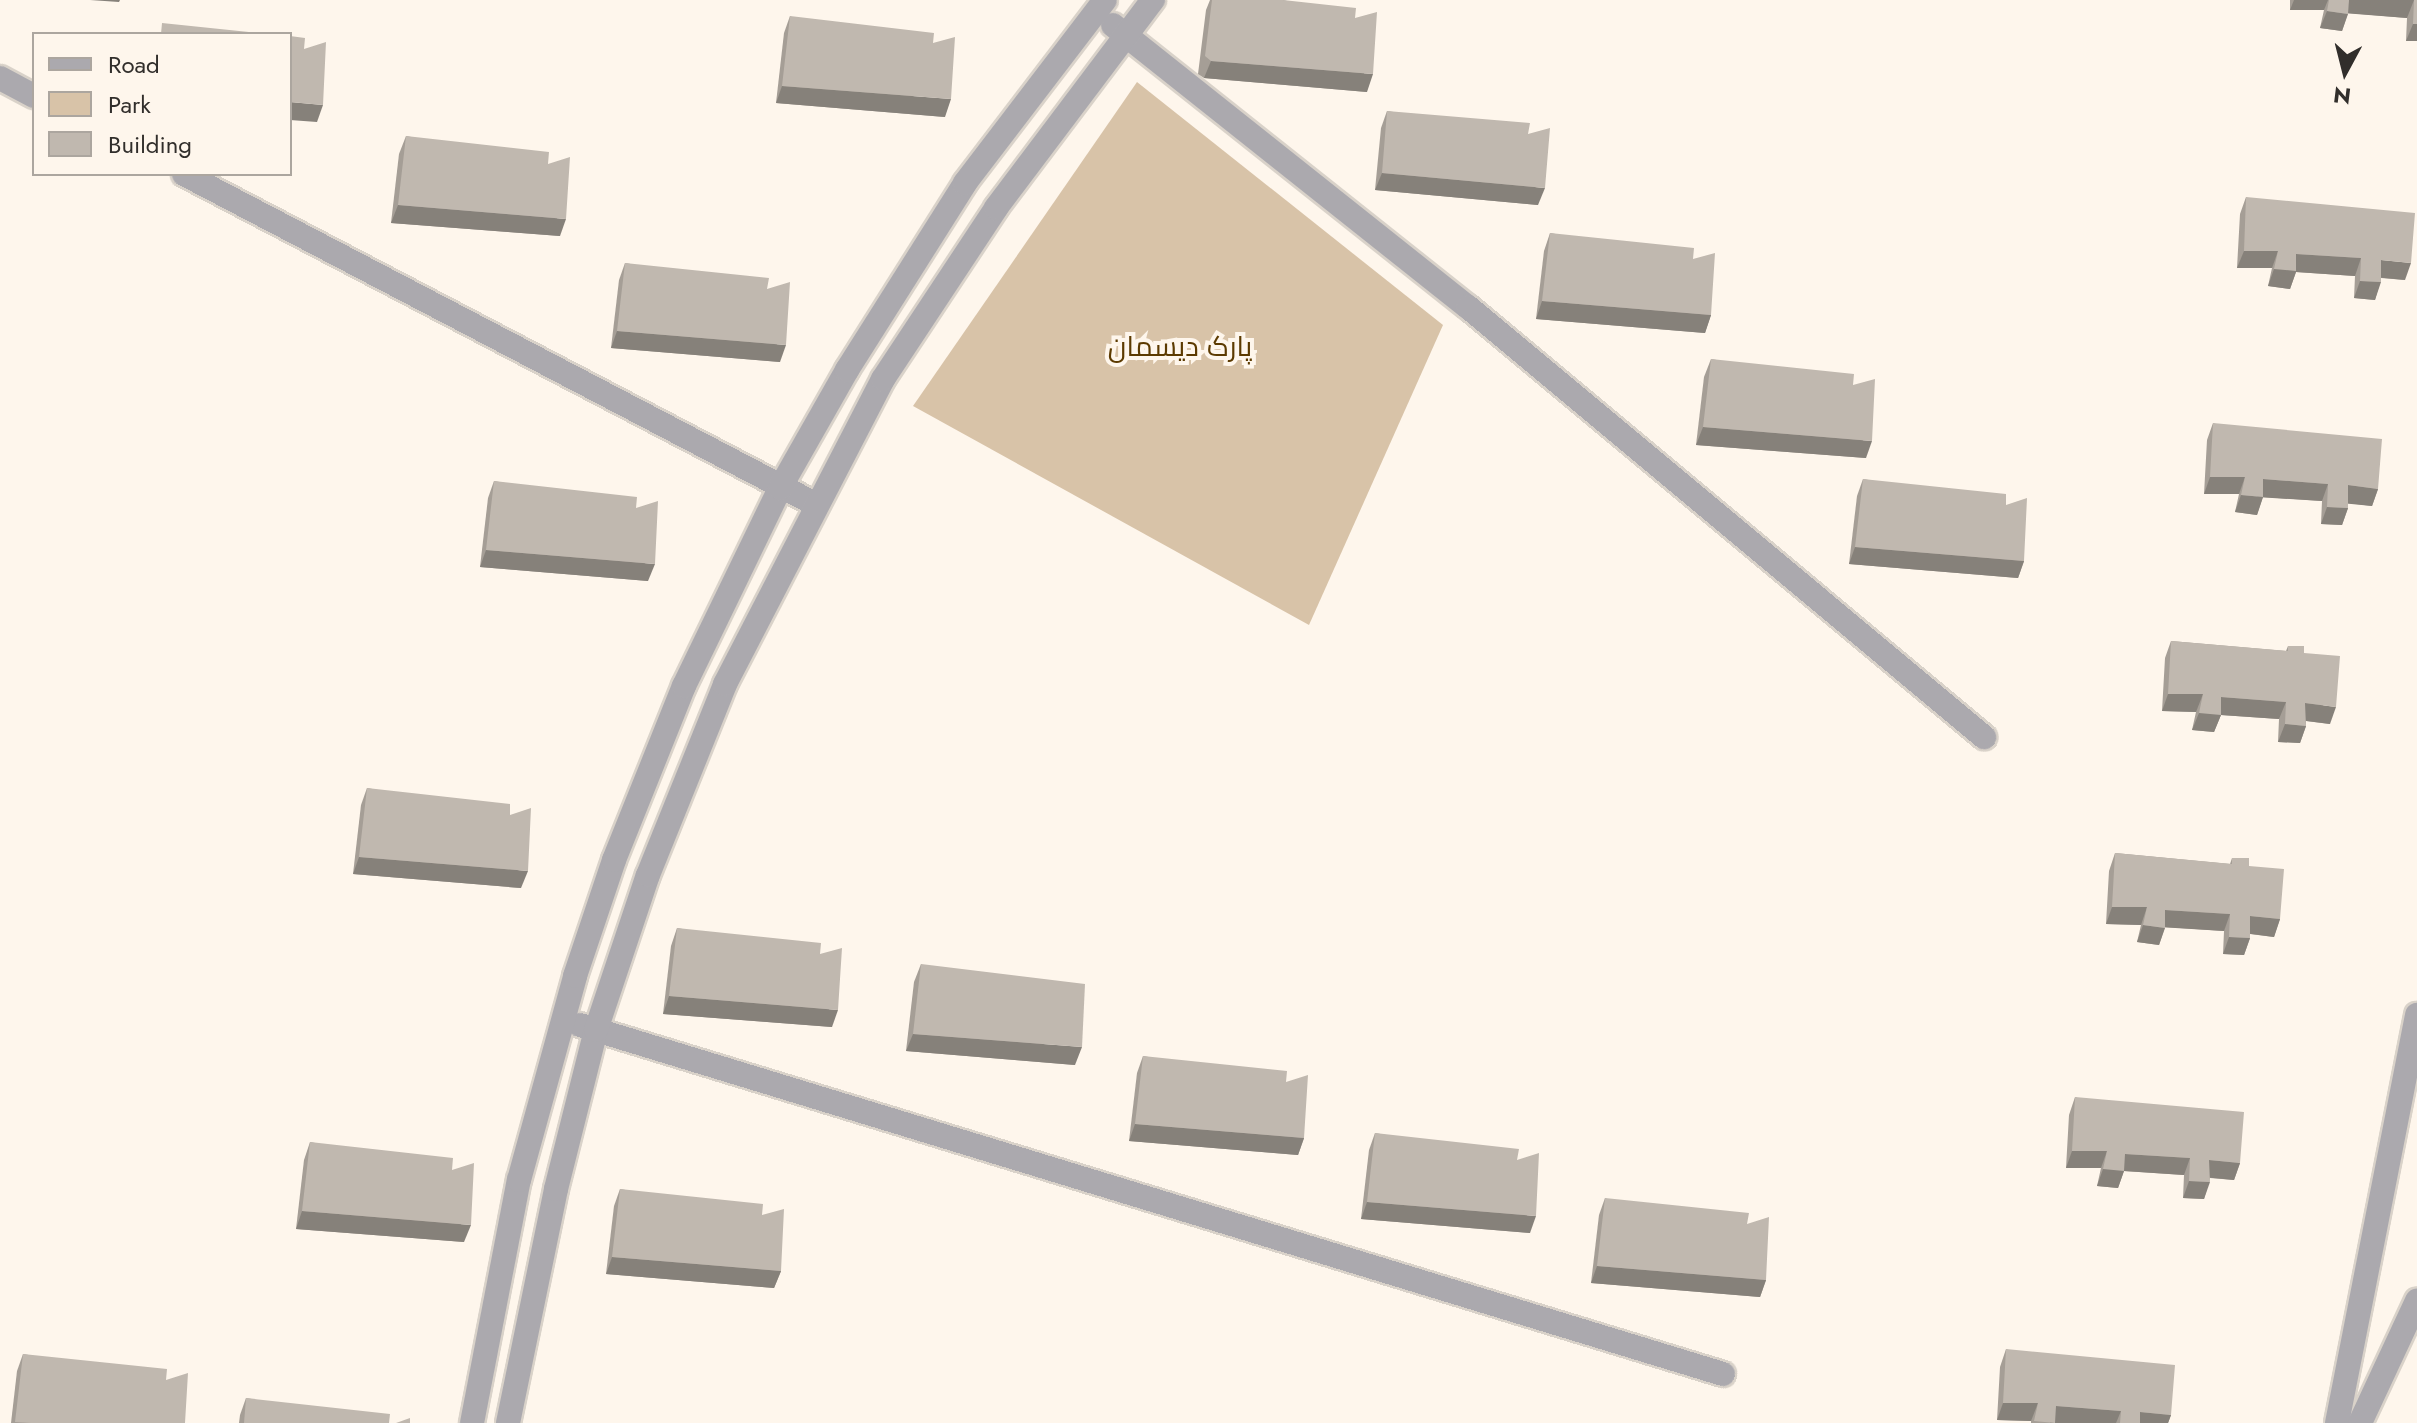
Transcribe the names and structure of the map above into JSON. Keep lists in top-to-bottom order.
{
  "parks": ["پارک دیسمان"],
  "legend": ["Road", "Park", "Building"],
  "north": "bottom"
}
